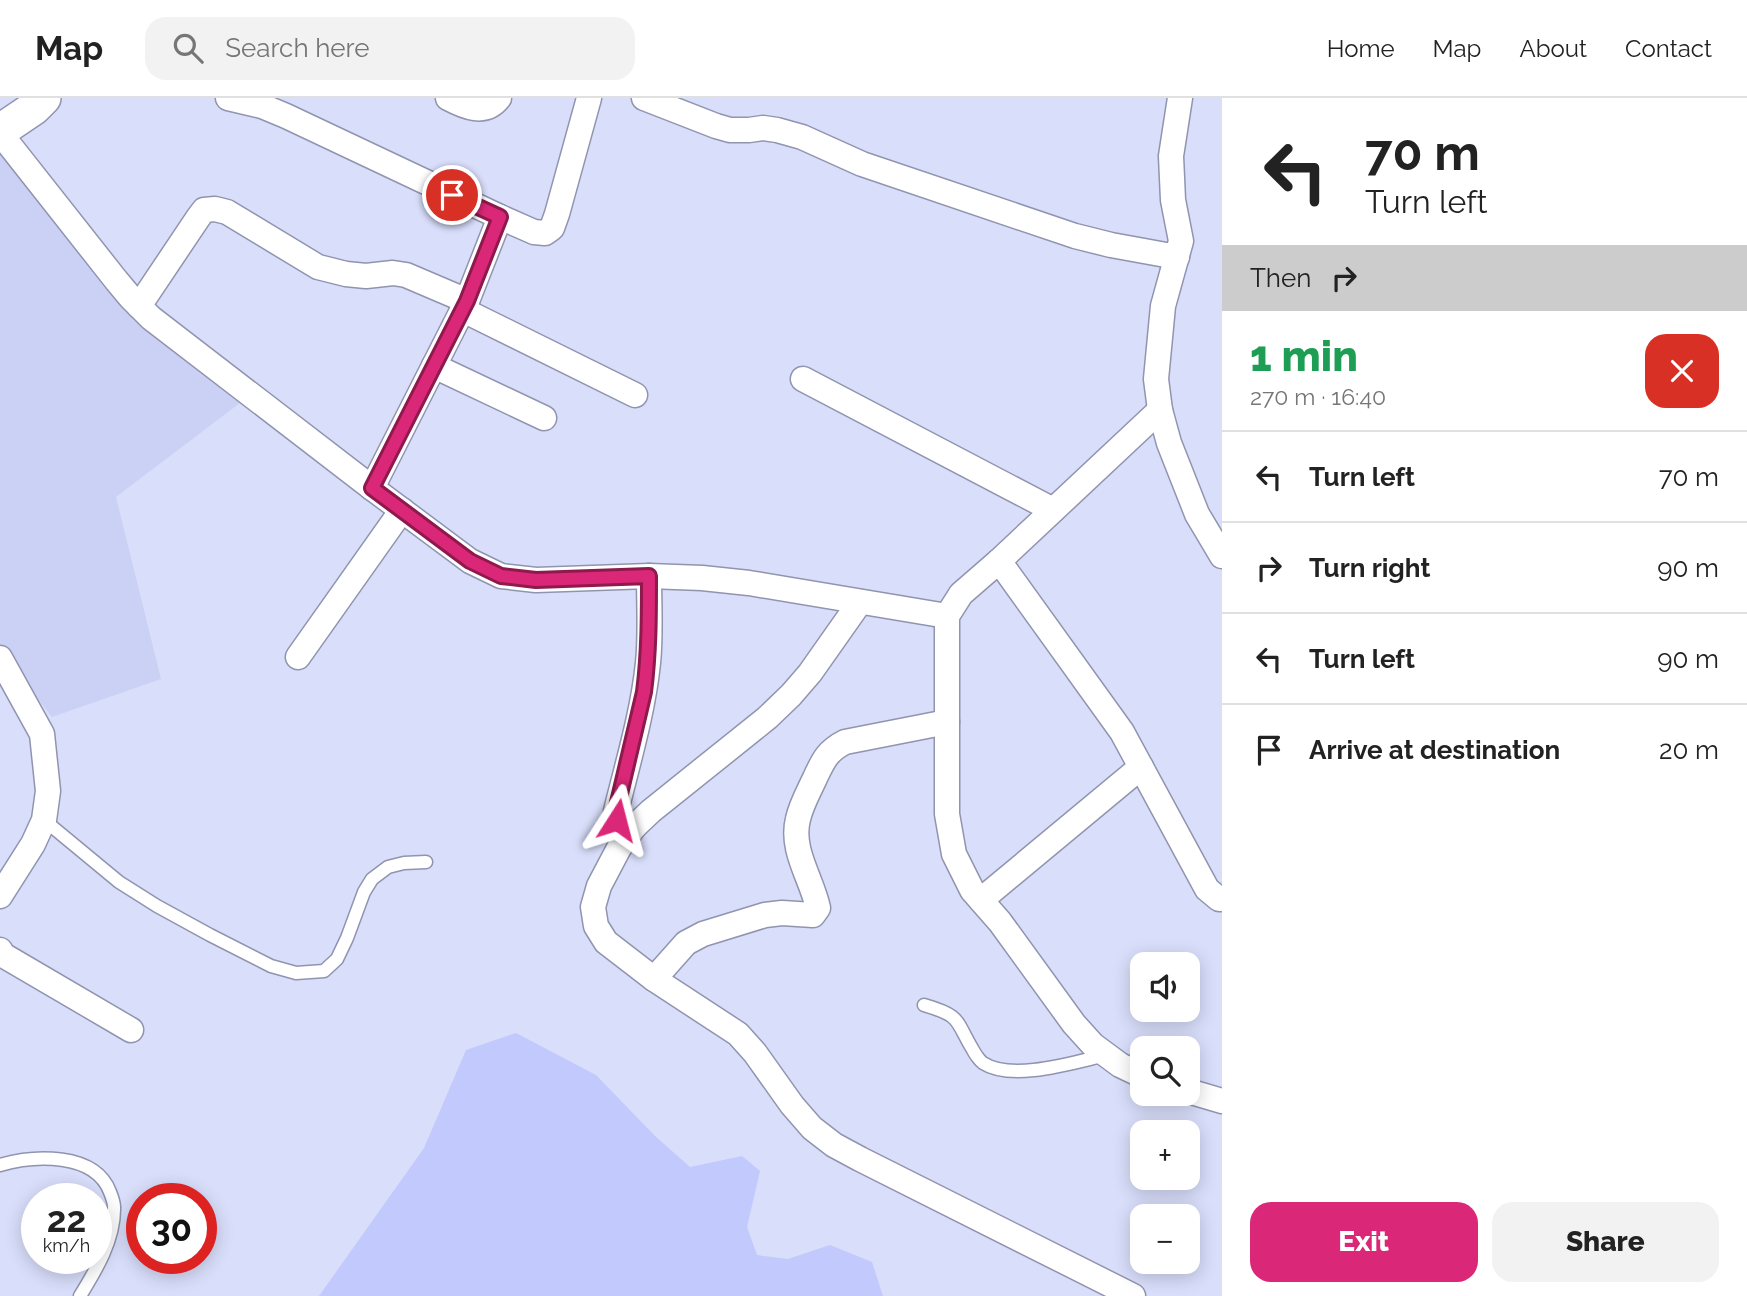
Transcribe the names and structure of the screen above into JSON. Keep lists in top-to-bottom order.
{
  "page": {
    "header": "Map",
    "search": "Search here",
    "nav": [
      "Home",
      "Map",
      "About",
      "Contact"
    ],
    "turn": ["70 m", "Turn left"],
    "then": "Then",
    "heading": ["1 min", "270 m · 16:40"],
    "list": [
      {
        "name": "Turn left",
        "value": "70 m"
      },
      {
        "name": "Turn right",
        "value": "90 m"
      },
      {
        "name": "Turn left",
        "value": "90 m"
      },
      {
        "name": "Arrive at destination",
        "value": "20 m"
      }
    ],
    "map_buttons": ["+", "−"],
    "speed": "22 km/h",
    "limit": "30",
    "buttons": ["Exit", "Share"]
  }
}
